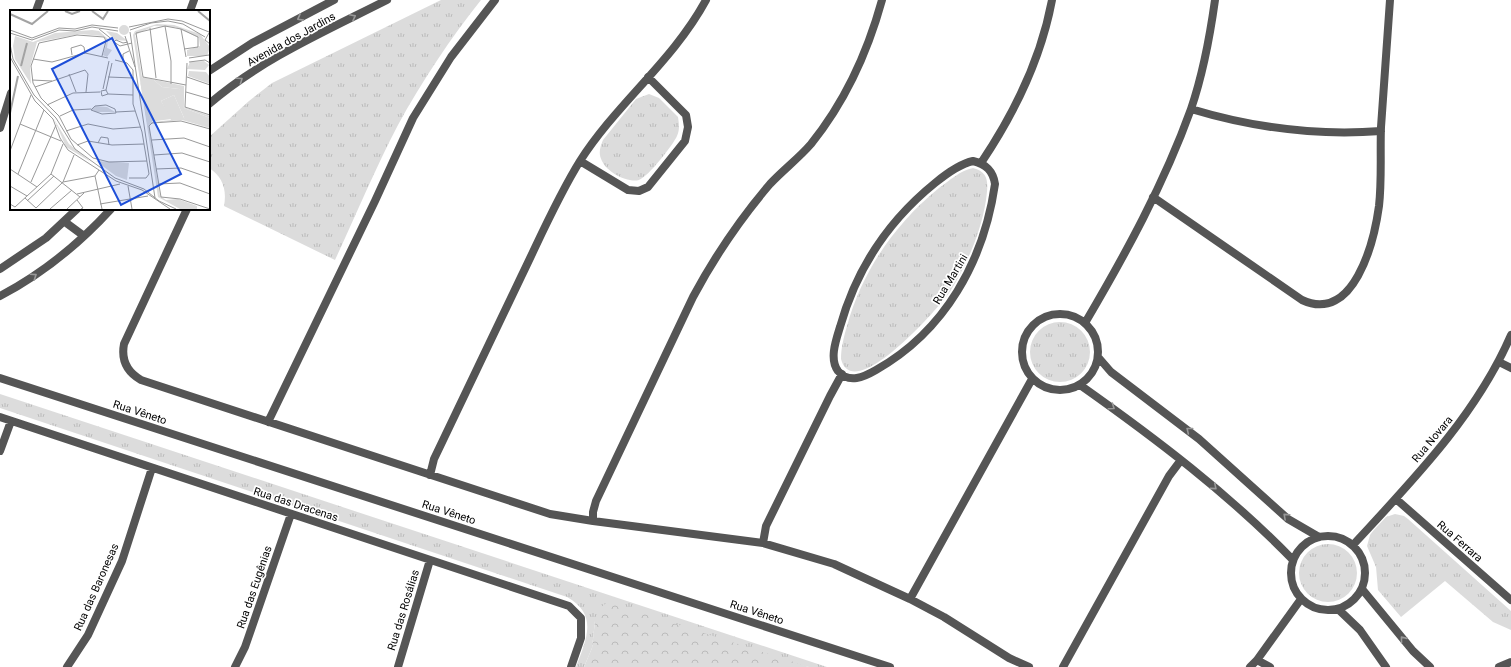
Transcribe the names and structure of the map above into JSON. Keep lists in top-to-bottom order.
{
  "streets": {
    "street": [
      "Avenida dos Jardins",
      "Rua Martini",
      "Rua Vêneto",
      "Rua Novara",
      "Rua das Dracenas",
      "Rua Ferrara",
      "Rua das Baronesas",
      "Rua das Eugênias",
      "Rua das Rosálias"
    ]
  },
  "crossings": [
    ["Rua Novara", "Rua Ferrara"],
    ["Rua das Dracenas", "Rua das Baronesas"],
    ["Rua das Dracenas", "Rua das Eugênias"],
    ["Rua das Dracenas", "Rua das Rosálias"]
  ]
}
